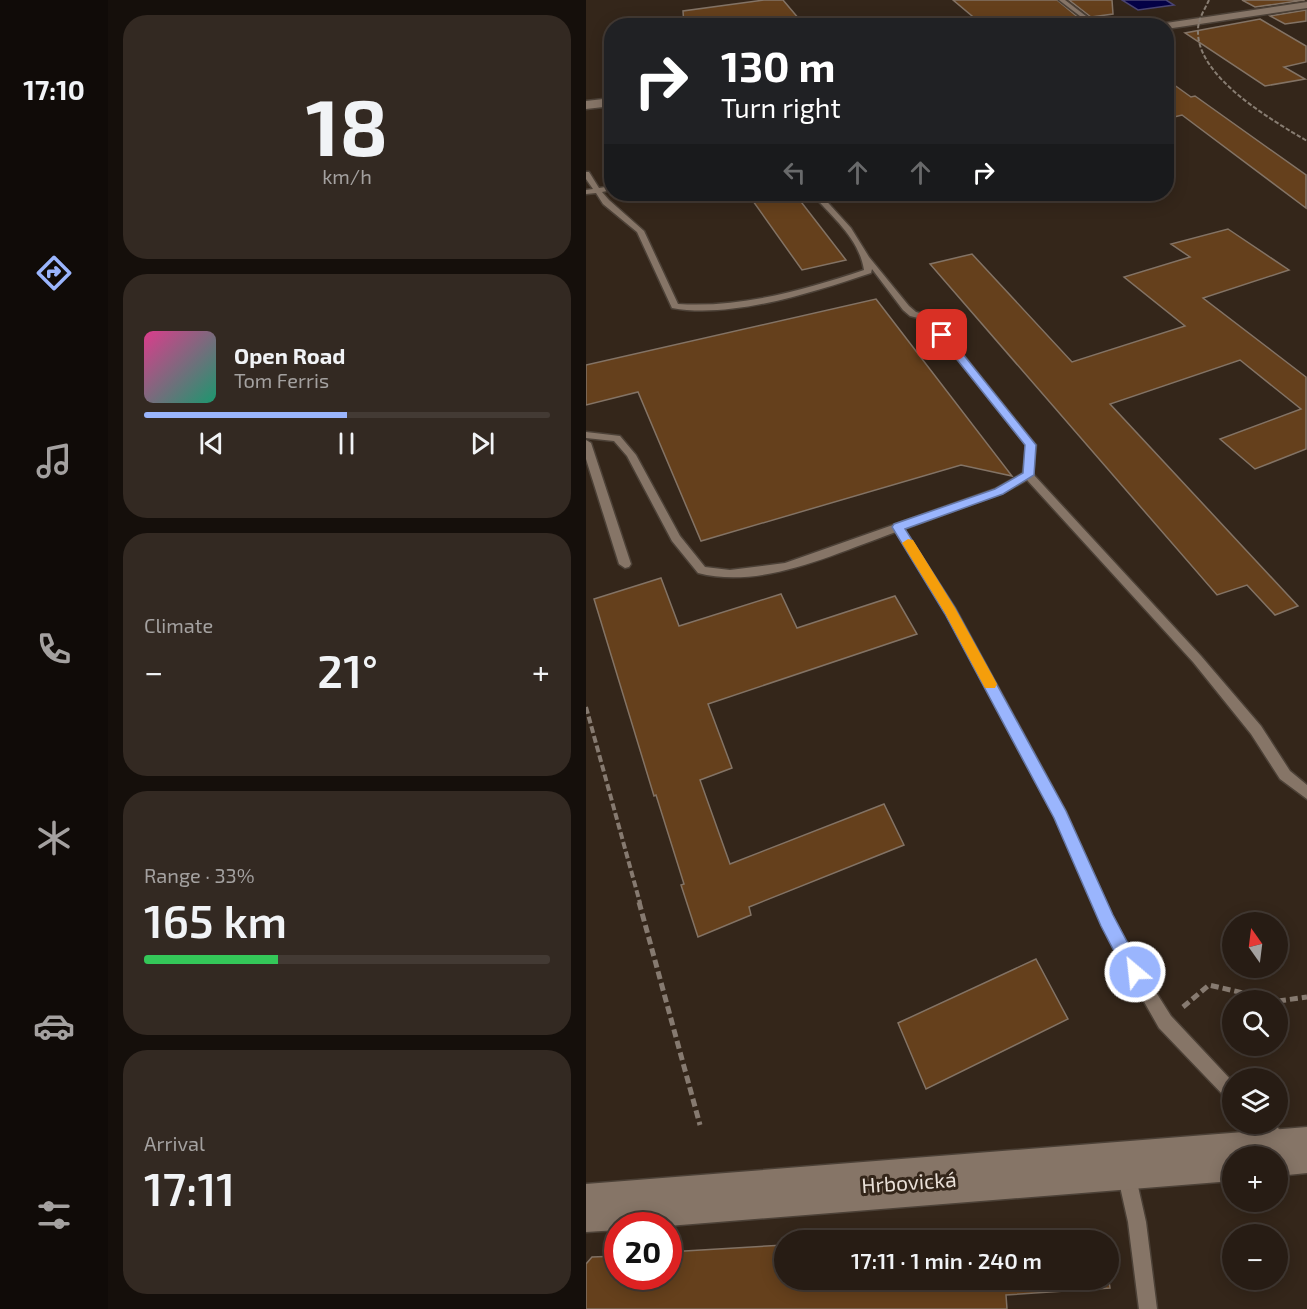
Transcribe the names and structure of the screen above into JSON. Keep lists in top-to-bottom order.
{
  "streets": {
    "main road": ["Hrbovická"]
  },
  "north": "top",
  "page": {
    "tabs": "17:10",
    "tile": [
      ["18", "km/h"],
      "Climate",
      ["Range · 33%", "165 km"],
      ["Arrival", "17:11"]
    ],
    "turn": ["130 m", "Turn right"],
    "song": ["Open Road", "Tom Ferris"],
    "heat": ["−", "21°", "+"],
    "map_buttons": ["+", "−"],
    "limit": "20",
    "trip": "17:11 · 1 min · 240 m"
  }
}
